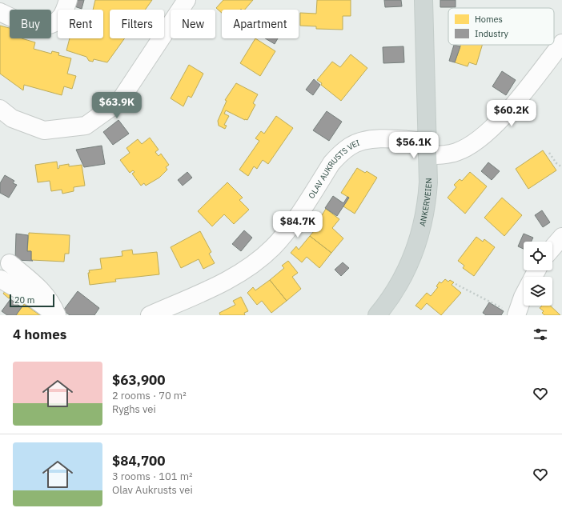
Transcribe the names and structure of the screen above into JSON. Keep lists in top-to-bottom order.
{
  "streets": {
    "main road": ["ANKERVEIEN"],
    "street": ["OLAV AUKRUSTS VEI"]
  },
  "crossings": [
    ["OLAV AUKRUSTS VEI", "ANKERVEIEN"]
  ],
  "legend": ["Homes", "Industry"],
  "scale_bar": "20 m",
  "page": {
    "chip": [
      "Buy",
      "Rent",
      "Filters",
      "New",
      "Apartment"
    ],
    "price": [
      "$63.9K",
      "$60.2K",
      "$56.1K",
      "$84.7K"
    ],
    "scale": "20 m",
    "heading": "4 homes",
    "list": [
      {
        "name": "$63,900",
        "note": "2 rooms · 70 m² · Ryghs vei"
      },
      {
        "name": "$84,700",
        "note": "3 rooms · 101 m² · Olav Aukrusts vei"
      }
    ]
  }
}
